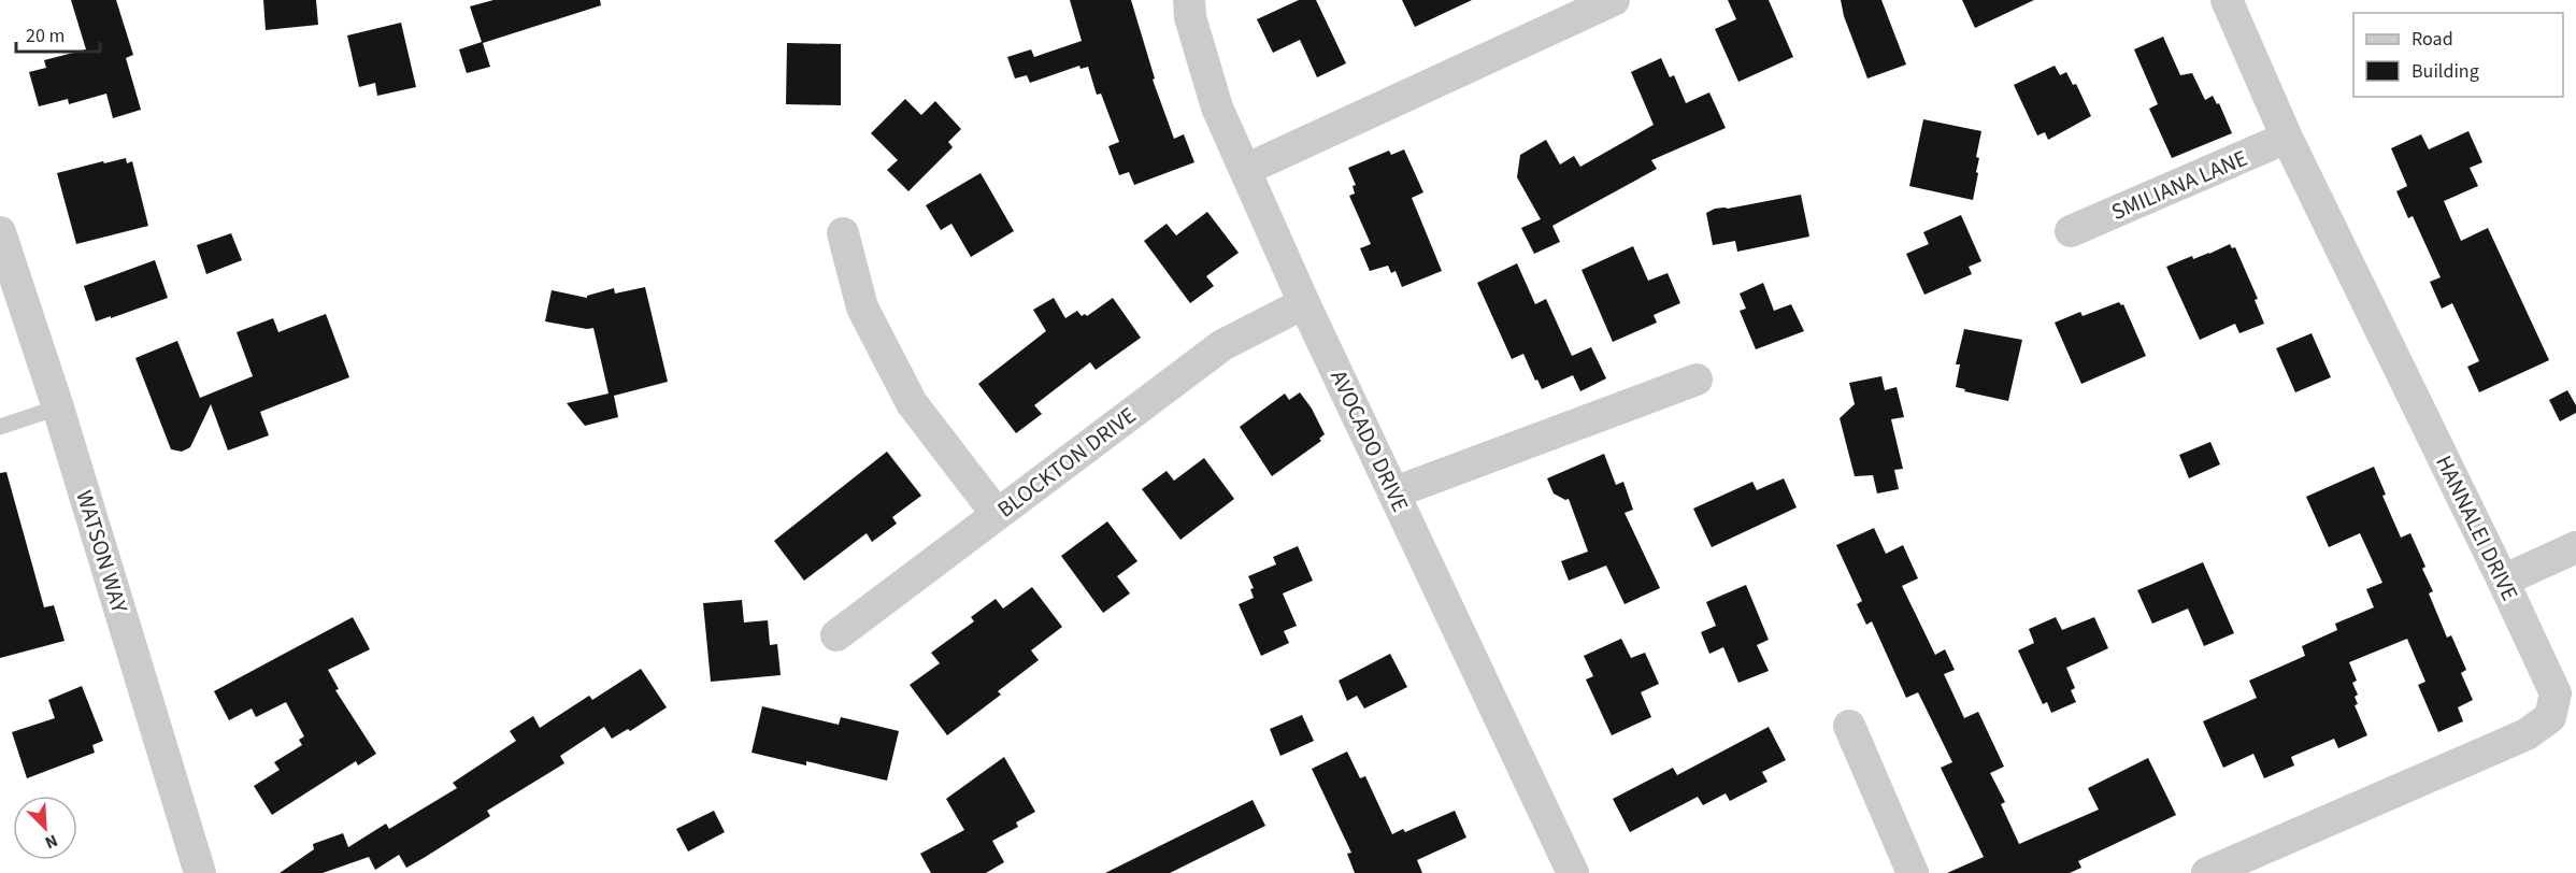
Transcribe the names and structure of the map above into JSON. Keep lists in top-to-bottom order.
{
  "streets": {
    "street": [
      "SMILIANA LANE",
      "AVOCADO DRIVE",
      "BLOCKTON DRIVE",
      "HANNALEI DRIVE",
      "WATSON WAY"
    ]
  },
  "crossings": [
    ["SMILIANA LANE", "HANNALEI DRIVE"],
    ["AVOCADO DRIVE", "BLOCKTON DRIVE"]
  ],
  "legend": ["Road", "Building"],
  "scale_bar": "20 m",
  "north": "bottom right"
}
